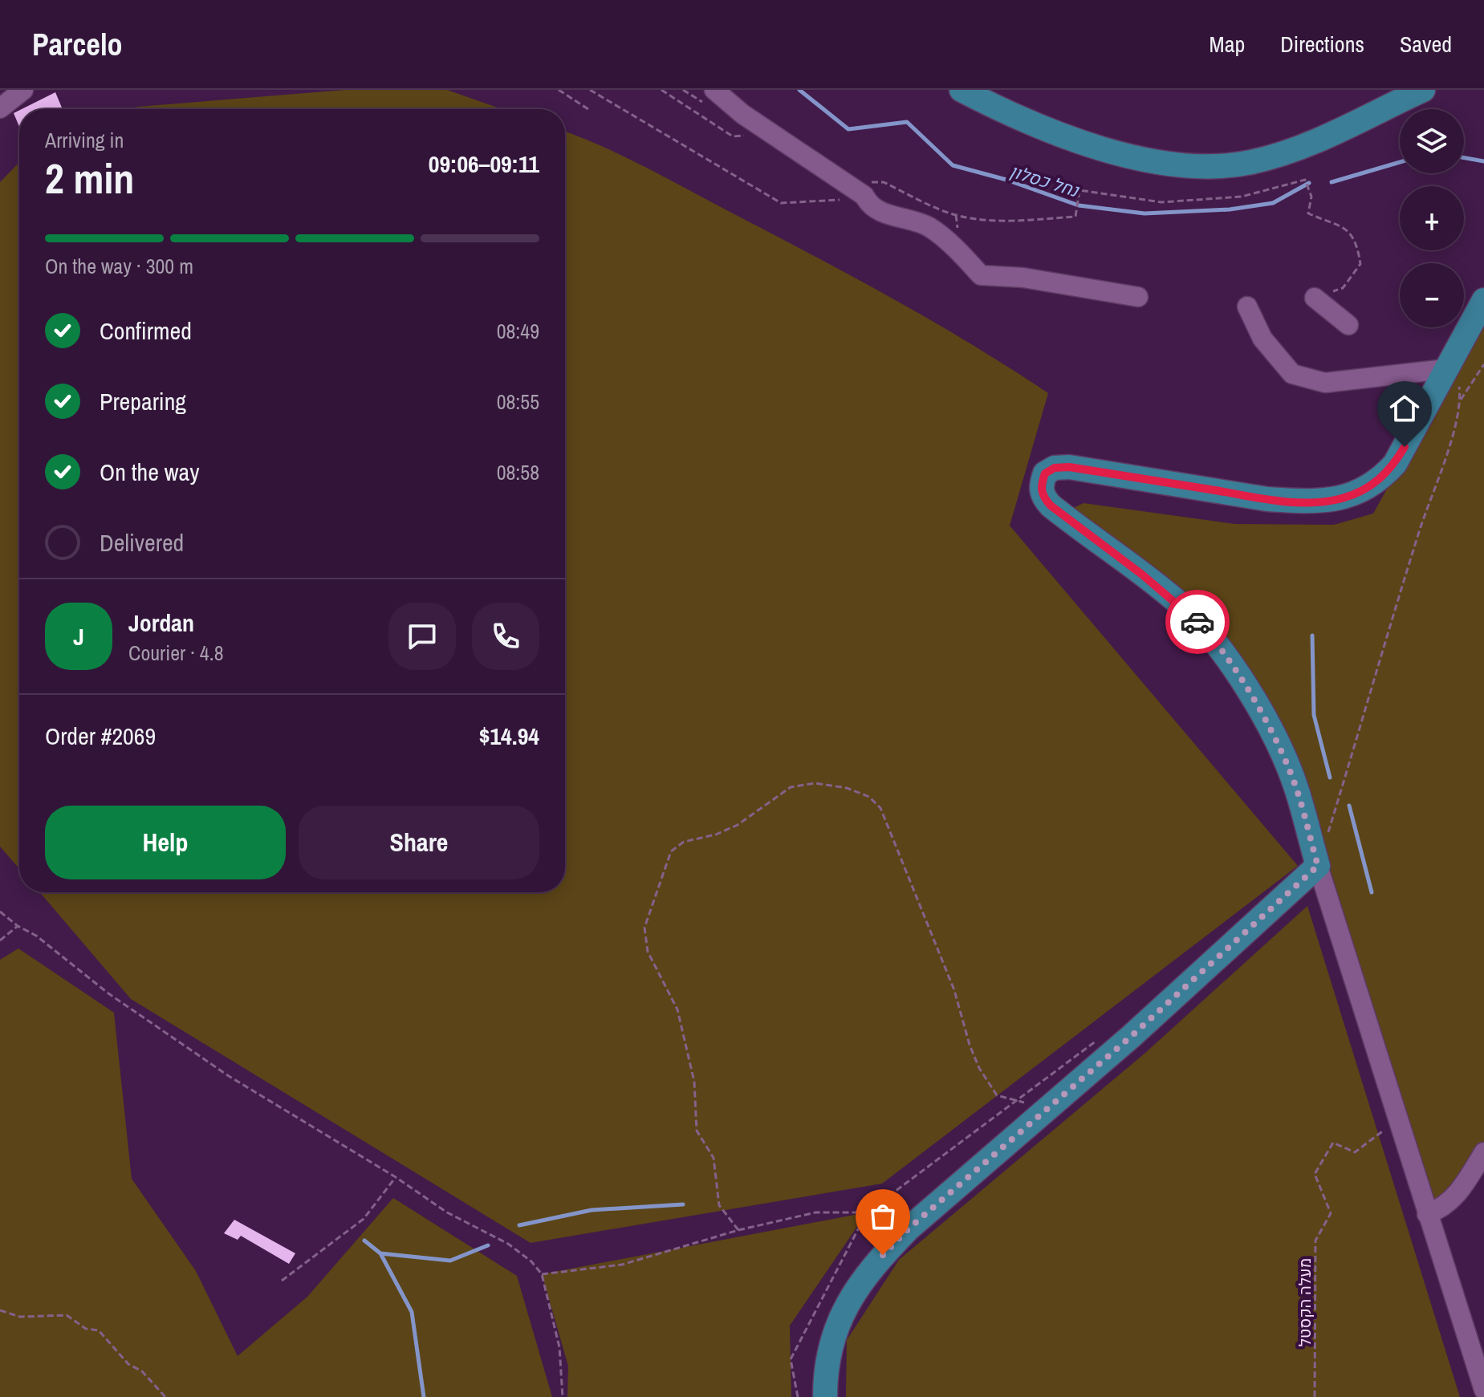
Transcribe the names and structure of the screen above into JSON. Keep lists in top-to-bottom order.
{
  "streets": {
    "path": ["מעלה הקסטל"]
  },
  "water": ["נחל כסלון"],
  "page": {
    "header": "Parcelo",
    "nav": ["Map", "Directions", "Saved"],
    "map_buttons": ["+", "−"],
    "heading": ["2 min", "Arriving in", "09:06–09:11"],
    "panel": [
      "Jordan",
      "Courier · 4.8",
      "Order #2069",
      "$14.94"
    ],
    "bar": "On the way · 300 m",
    "list": [
      ["Confirmed", "08:49"],
      ["Preparing", "08:55"],
      ["On the way", "08:58"],
      "Delivered"
    ],
    "round": "J",
    "buttons": ["Help", "Share"]
  }
}
